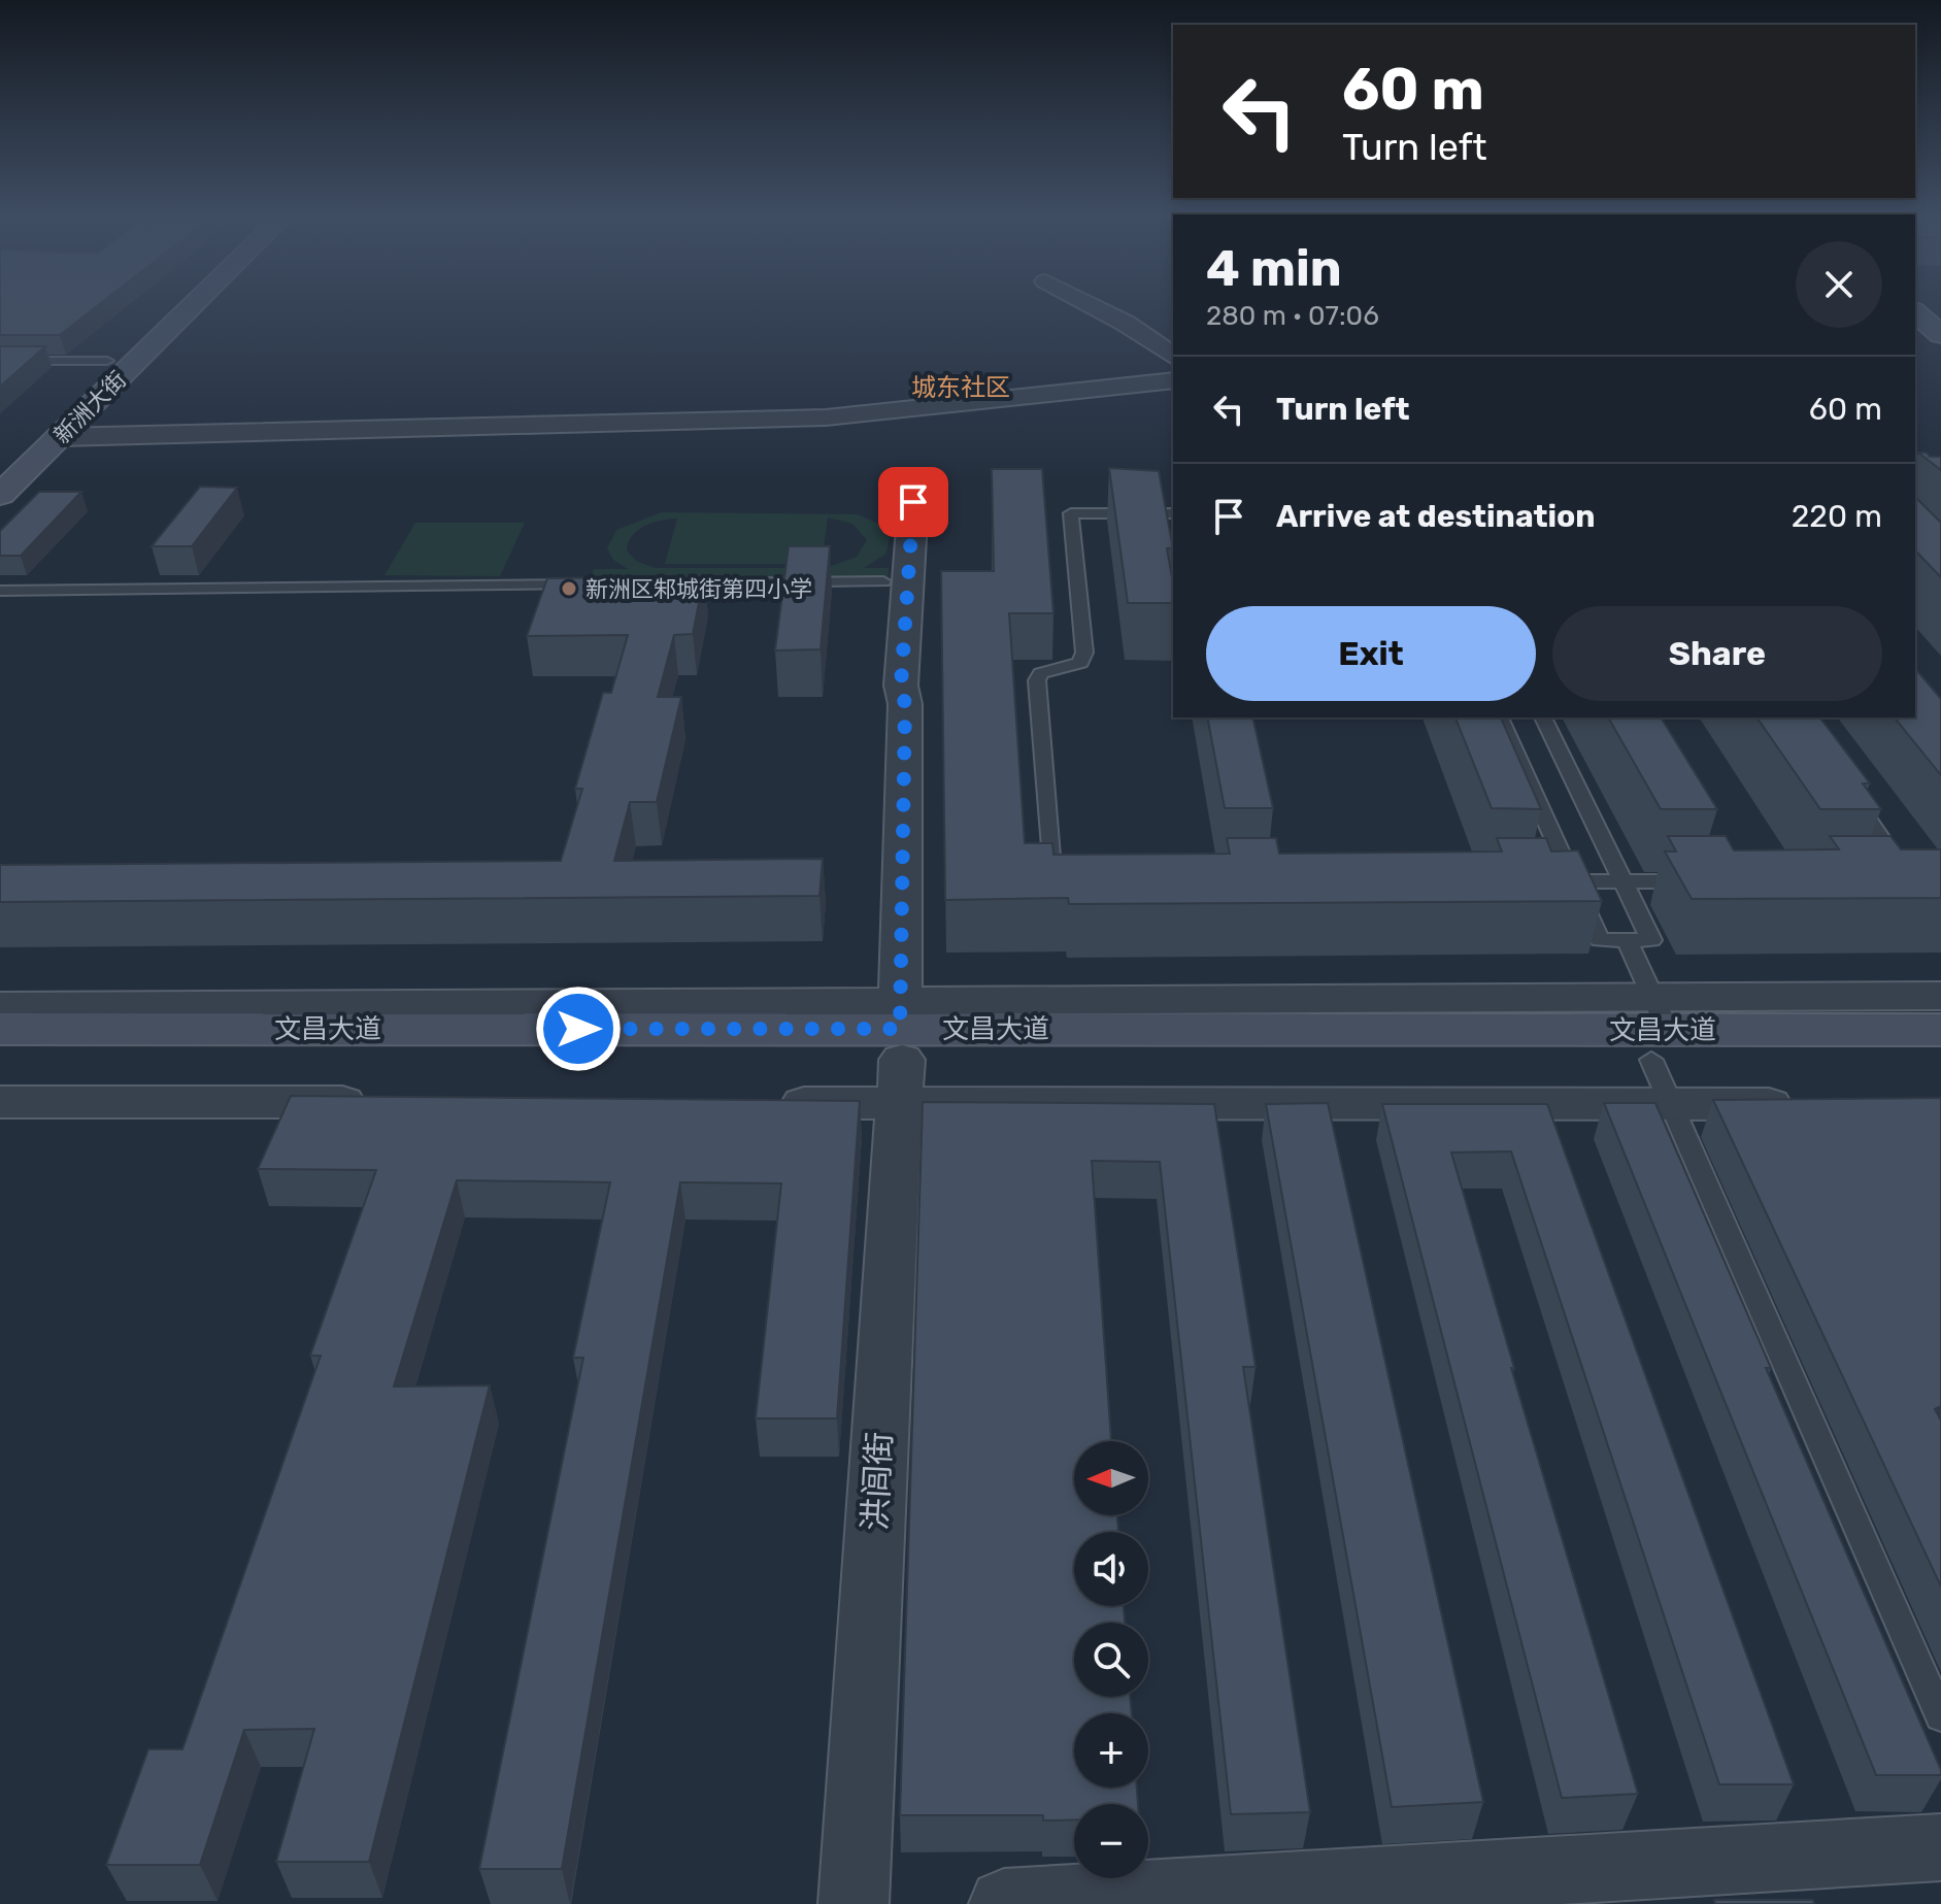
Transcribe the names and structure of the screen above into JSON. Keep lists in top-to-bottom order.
{
  "streets": {
    "main road": ["新洲大街", "文昌大道"],
    "street": ["洪闾街"]
  },
  "crossings": [
    ["文昌大道", "洪闾街"]
  ],
  "districts": ["城东社区"],
  "places": ["新洲区邾城街第四小学"],
  "north": "left",
  "page": {
    "turn": ["60 m", "Turn left"],
    "heading": ["4 min", "280 m · 07:06"],
    "list": [
      {
        "name": "Turn left",
        "value": "60 m"
      },
      {
        "name": "Arrive at destination",
        "value": "220 m"
      }
    ],
    "buttons": ["Exit", "Share"],
    "map_buttons": ["+", "−"]
  }
}
